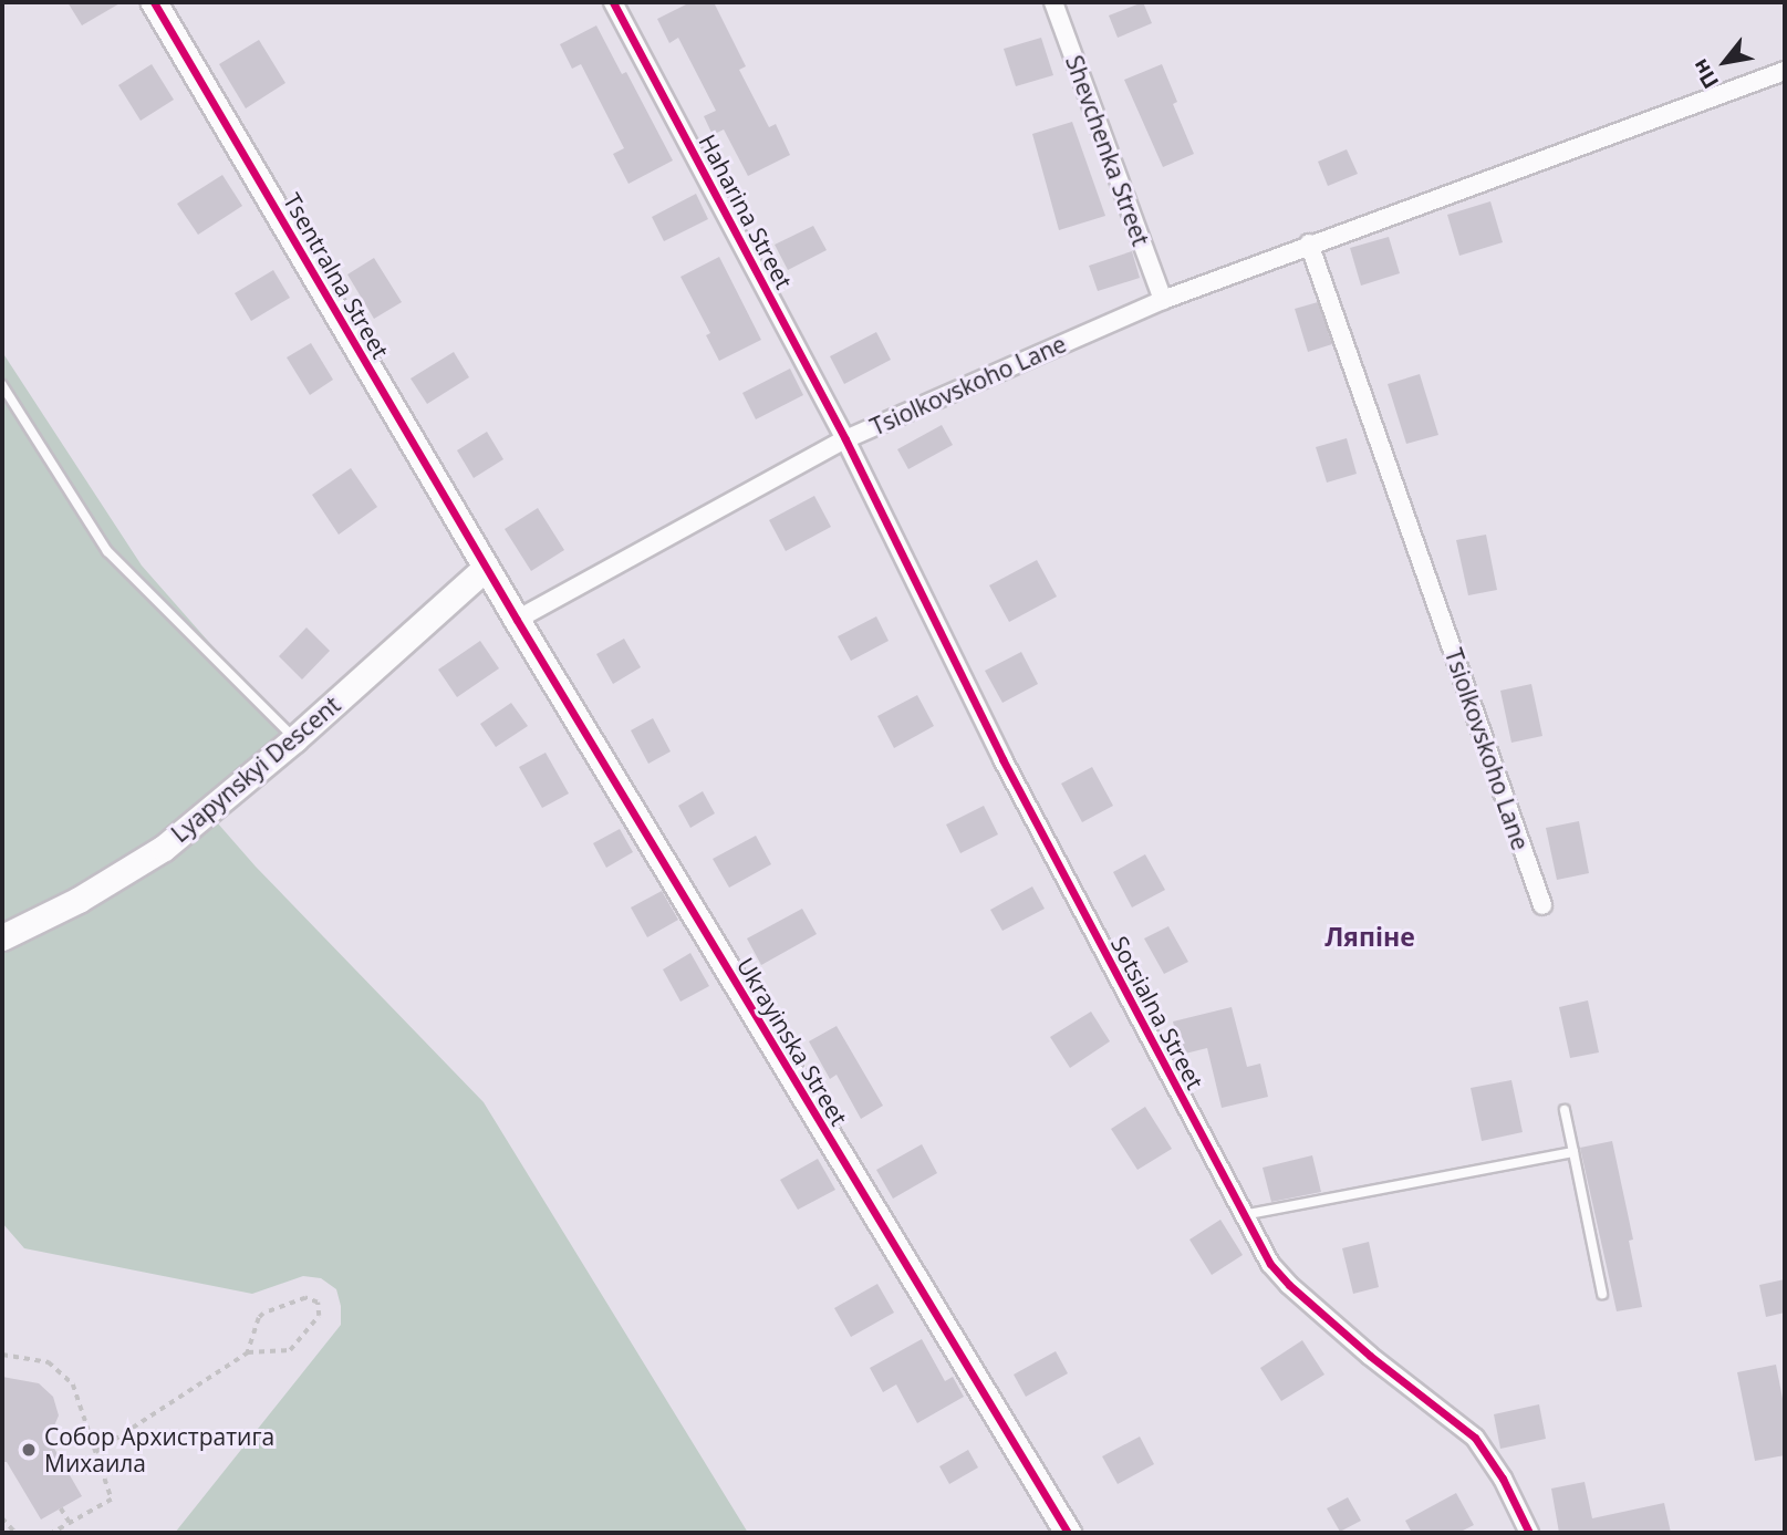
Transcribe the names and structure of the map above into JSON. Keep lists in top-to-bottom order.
{
  "streets": {
    "street": [
      "Shevchenka Street",
      "Haharina Street",
      "Tsentralna Street",
      "Tsiolkovskoho Lane",
      "Lyapynskyi Descent",
      "Sotsialna Street",
      "Ukrayinska Street"
    ]
  },
  "crossings": [
    ["Shevchenka Street", "Tsiolkovskoho Lane"],
    ["Haharina Street", "Tsiolkovskoho Lane"],
    ["Haharina Street", "Sotsialna Street"],
    ["Tsentralna Street", "Lyapynskyi Descent"],
    ["Tsentralna Street", "Ukrayinska Street"],
    ["Tsiolkovskoho Lane", "Sotsialna Street"],
    ["Tsiolkovskoho Lane", "Ukrayinska Street"],
    ["Lyapynskyi Descent", "Ukrayinska Street"]
  ],
  "districts": ["Ляпіне"],
  "places": ["Собор Архистратига Михаила"],
  "north": "bottom left"
}
